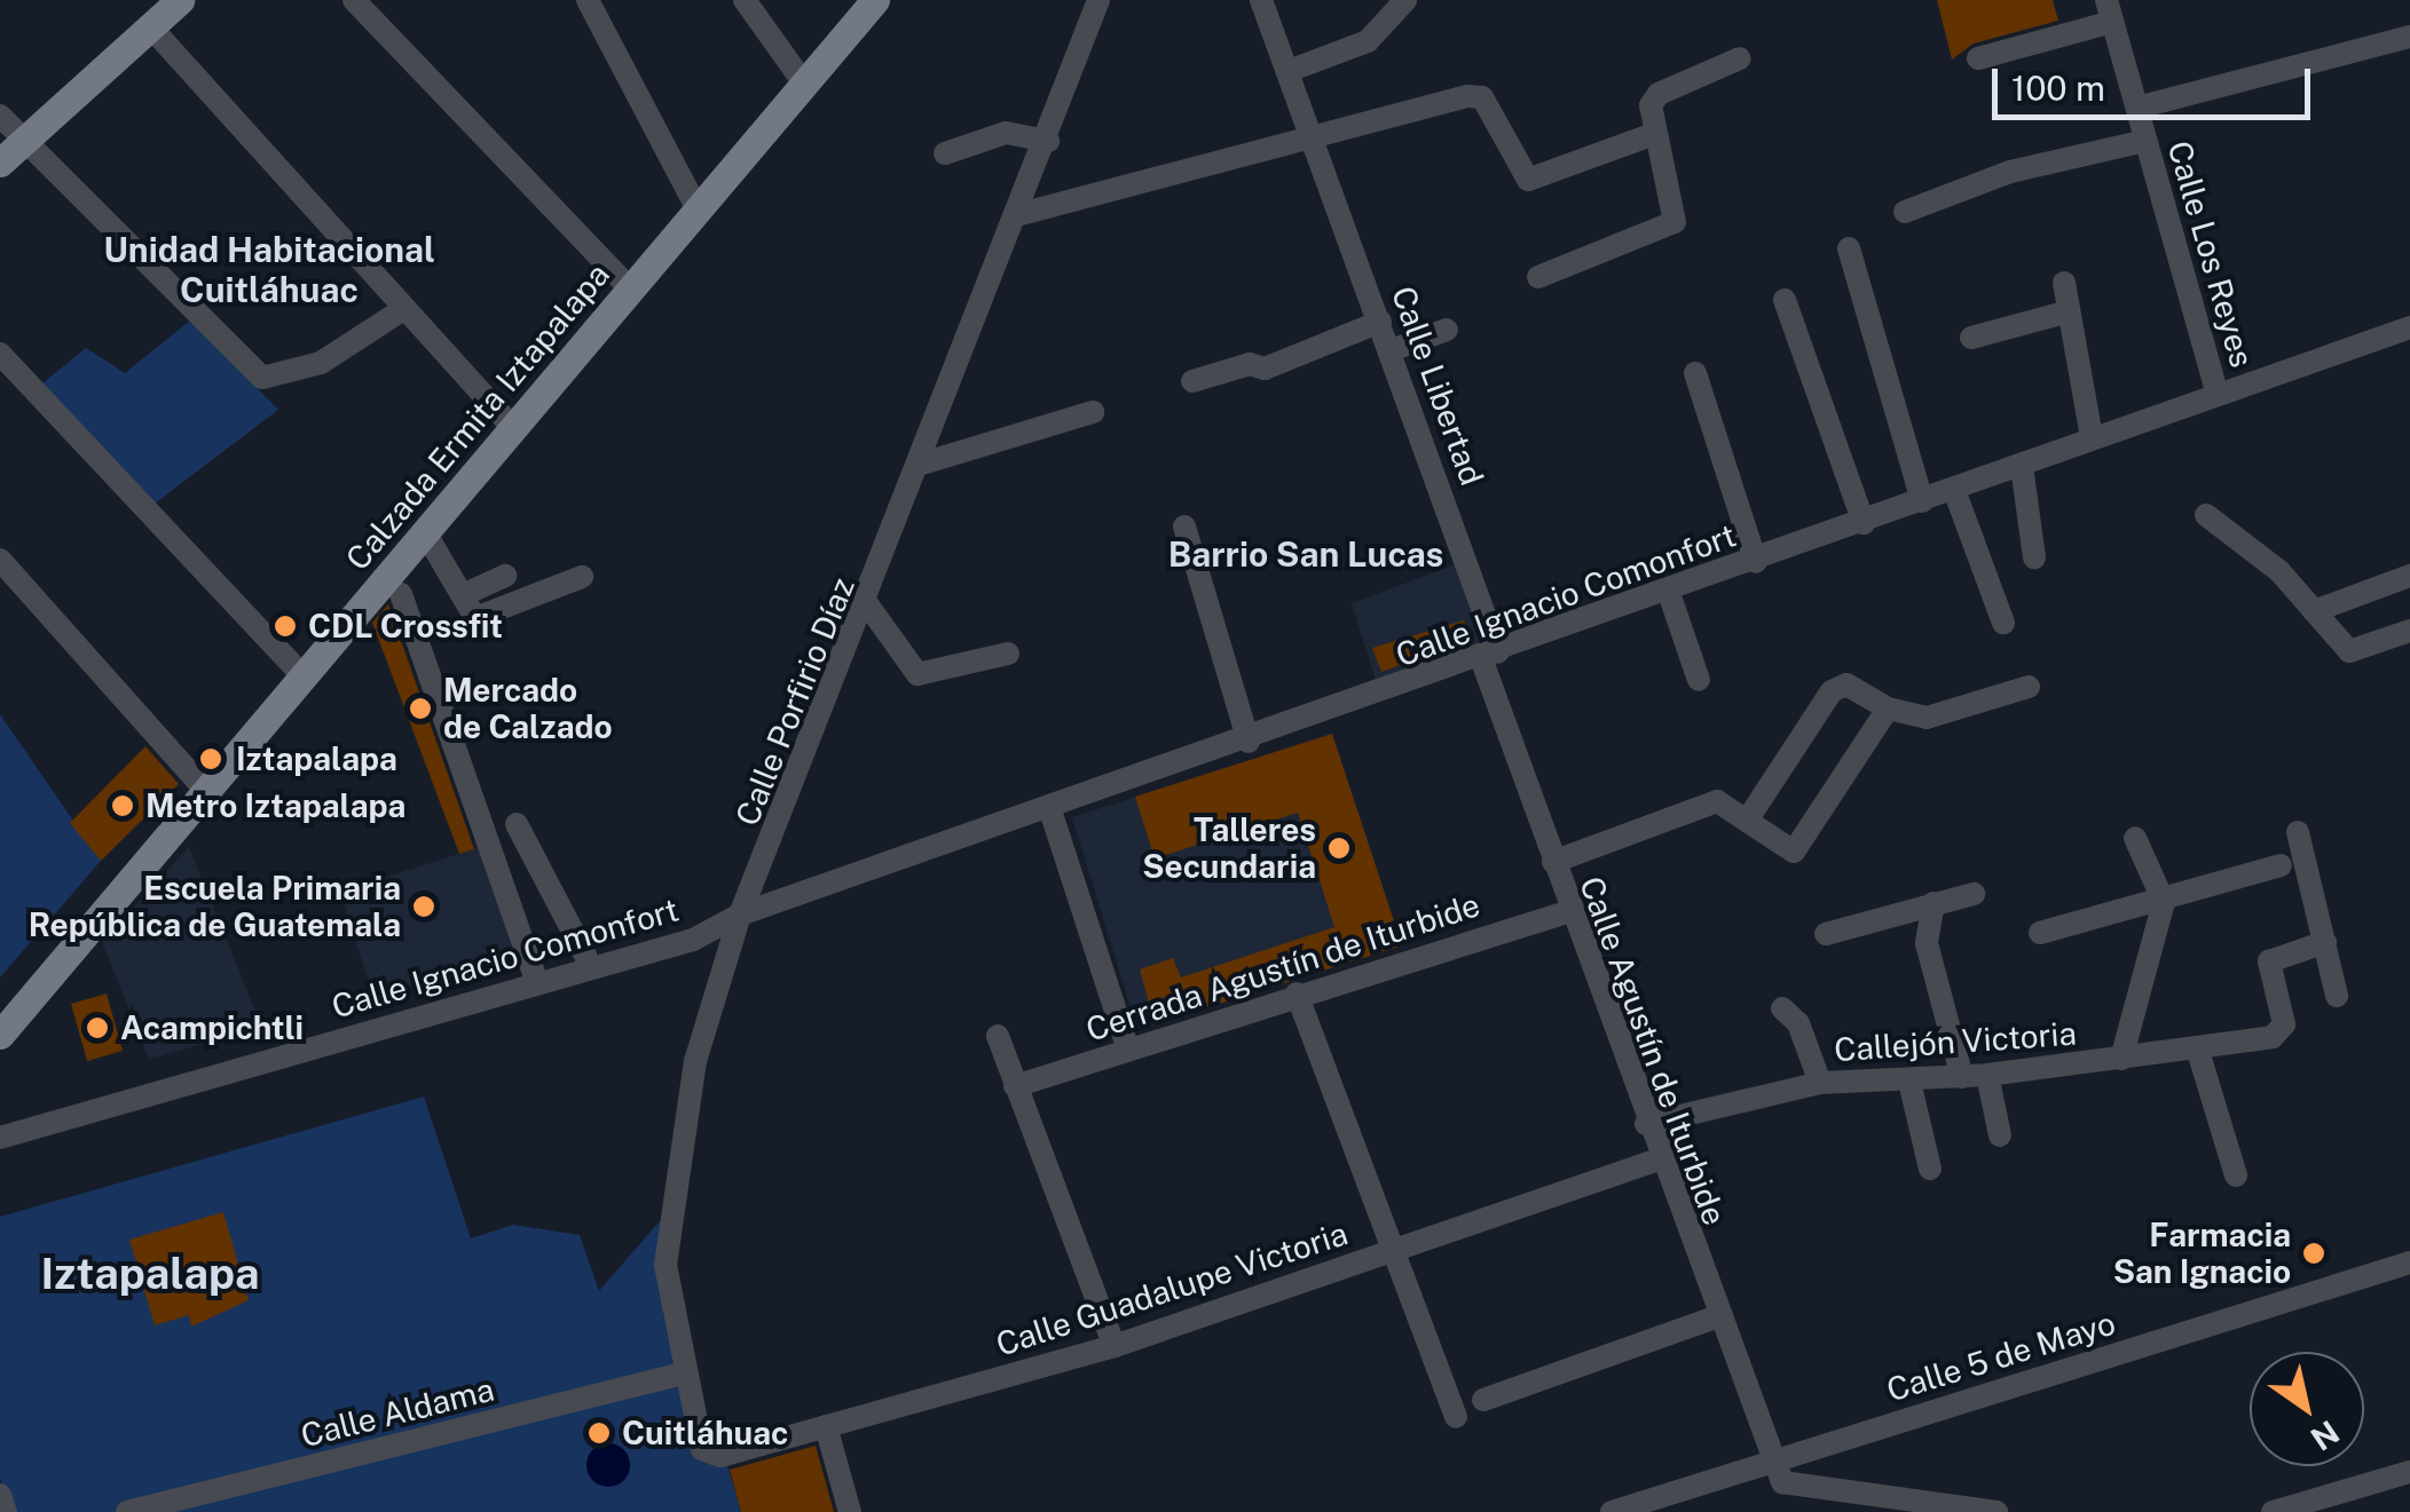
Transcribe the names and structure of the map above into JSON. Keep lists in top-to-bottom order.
{
  "streets": {
    "main road": ["Calzada Ermita Iztapalapa"],
    "street": [
      "Calle Los Reyes",
      "Calle Libertad",
      "Calle Ignacio Comonfort",
      "Calle Porfirio Díaz",
      "Cerrada Agustín de Iturbide",
      "Callejón Victoria",
      "Calle Agustín de Iturbide",
      "Calle Guadalupe Victoria",
      "Calle 5 de Mayo",
      "Calle Aldama"
    ]
  },
  "crossings": [
    ["Calle Los Reyes", "Calle Ignacio Comonfort"],
    ["Calle Libertad", "Calle Ignacio Comonfort"],
    ["Calle Libertad", "Calle Agustín de Iturbide"],
    ["Calle Ignacio Comonfort", "Calle Porfirio Díaz"],
    ["Calle Ignacio Comonfort", "Calle Agustín de Iturbide"],
    ["Calle Porfirio Díaz", "Calle Guadalupe Victoria"],
    ["Calle Porfirio Díaz", "Calle Aldama"],
    ["Cerrada Agustín de Iturbide", "Calle Agustín de Iturbide"],
    ["Callejón Victoria", "Calle Agustín de Iturbide"],
    ["Calle Agustín de Iturbide", "Calle Guadalupe Victoria"],
    ["Calle Agustín de Iturbide", "Calle 5 de Mayo"]
  ],
  "districts": ["Unidad Habitacional Cuitláhuac", "Barrio San Lucas", "Iztapalapa"],
  "places": [
    "CDL Crossfit",
    "Mercado de Calzado",
    "Iztapalapa",
    "Metro Iztapalapa",
    "Talleres Secundaria",
    "Escuela Primaria República de Guatemala",
    "Acampichtli",
    "Farmacia San Ignacio",
    "Cuitláhuac"
  ],
  "scale_bar": "100 m",
  "north": "bottom right"
}
